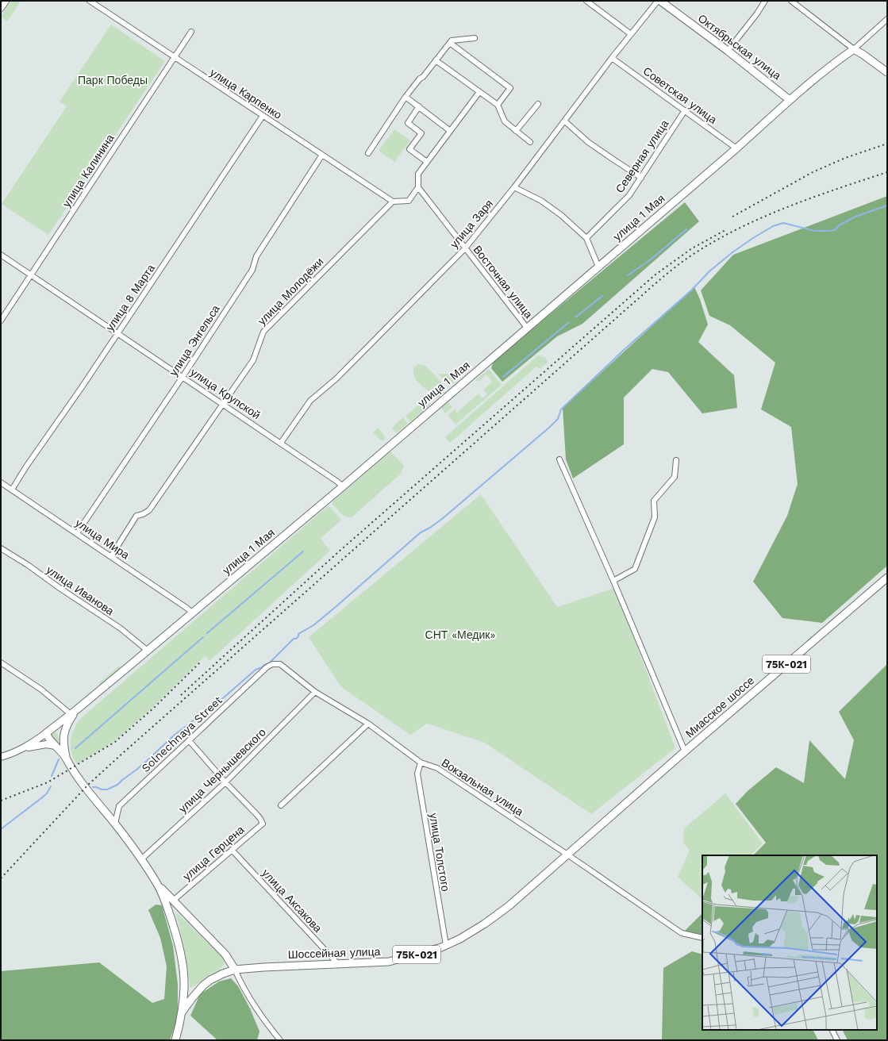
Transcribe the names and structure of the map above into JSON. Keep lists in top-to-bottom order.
{
  "streets": {
    "main road": [
      "Октябрьская улица",
      "улица 1 Мая",
      "75К-021",
      "Миасское шоссе",
      "Шоссейная улица"
    ],
    "street": [
      "улица Карпенко",
      "Советская улица",
      "Северная улица",
      "улица Калинина",
      "улица Заря",
      "Восточная улица",
      "улица Молодёжи",
      "улица 8 Марта",
      "улица Энгельса",
      "улица Крупской",
      "улица Мира",
      "улица Иванова",
      "Solnechnaya Street",
      "улица Чернышевского",
      "Вокзальная улица",
      "улица Толстого",
      "улица Герцена",
      "улица Аксакова"
    ]
  },
  "crossings": [
    ["Октябрьская улица", "улица 1 Мая"],
    ["Октябрьская улица", "улица Заря"],
    ["улица Карпенко", "улица Калинина"],
    ["улица Карпенко", "улица Молодёжи"],
    ["улица Карпенко", "улица 8 Марта"],
    ["улица Карпенко", "улица Энгельса"],
    ["Советская улица", "Северная улица"],
    ["Советская улица", "улица 1 Мая"],
    ["Советская улица", "улица Заря"],
    ["улица Калинина", "улица Крупской"],
    ["улица 1 Мая", "Восточная улица"],
    ["улица 1 Мая", "улица Крупской"],
    ["улица 1 Мая", "улица Мира"],
    ["улица 1 Мая", "улица Иванова"],
    ["улица Заря", "Восточная улица"],
    ["улица Заря", "улица Крупской"],
    ["улица Молодёжи", "улица Крупской"],
    ["улица Молодёжи", "улица Мира"],
    ["улица 8 Марта", "улица Крупской"],
    ["улица 8 Марта", "улица Мира"],
    ["улица Энгельса", "улица Крупской"],
    ["улица Энгельса", "улица Мира"],
    ["Миасское шоссе", "Вокзальная улица"],
    ["Миасское шоссе", "Шоссейная улица"],
    ["Solnechnaya Street", "Вокзальная улица"],
    ["улица Чернышевского", "Вокзальная улица"],
    ["улица Чернышевского", "улица Герцена"],
    ["Вокзальная улица", "улица Толстого"],
    ["Вокзальная улица", "Шоссейная улица"],
    ["улица Толстого", "Шоссейная улица"],
    ["улица Герцена", "улица Аксакова"],
    ["улица Аксакова", "Шоссейная улица"]
  ],
  "parks": ["Парк Победы", "СНТ «Медик»"]
}
